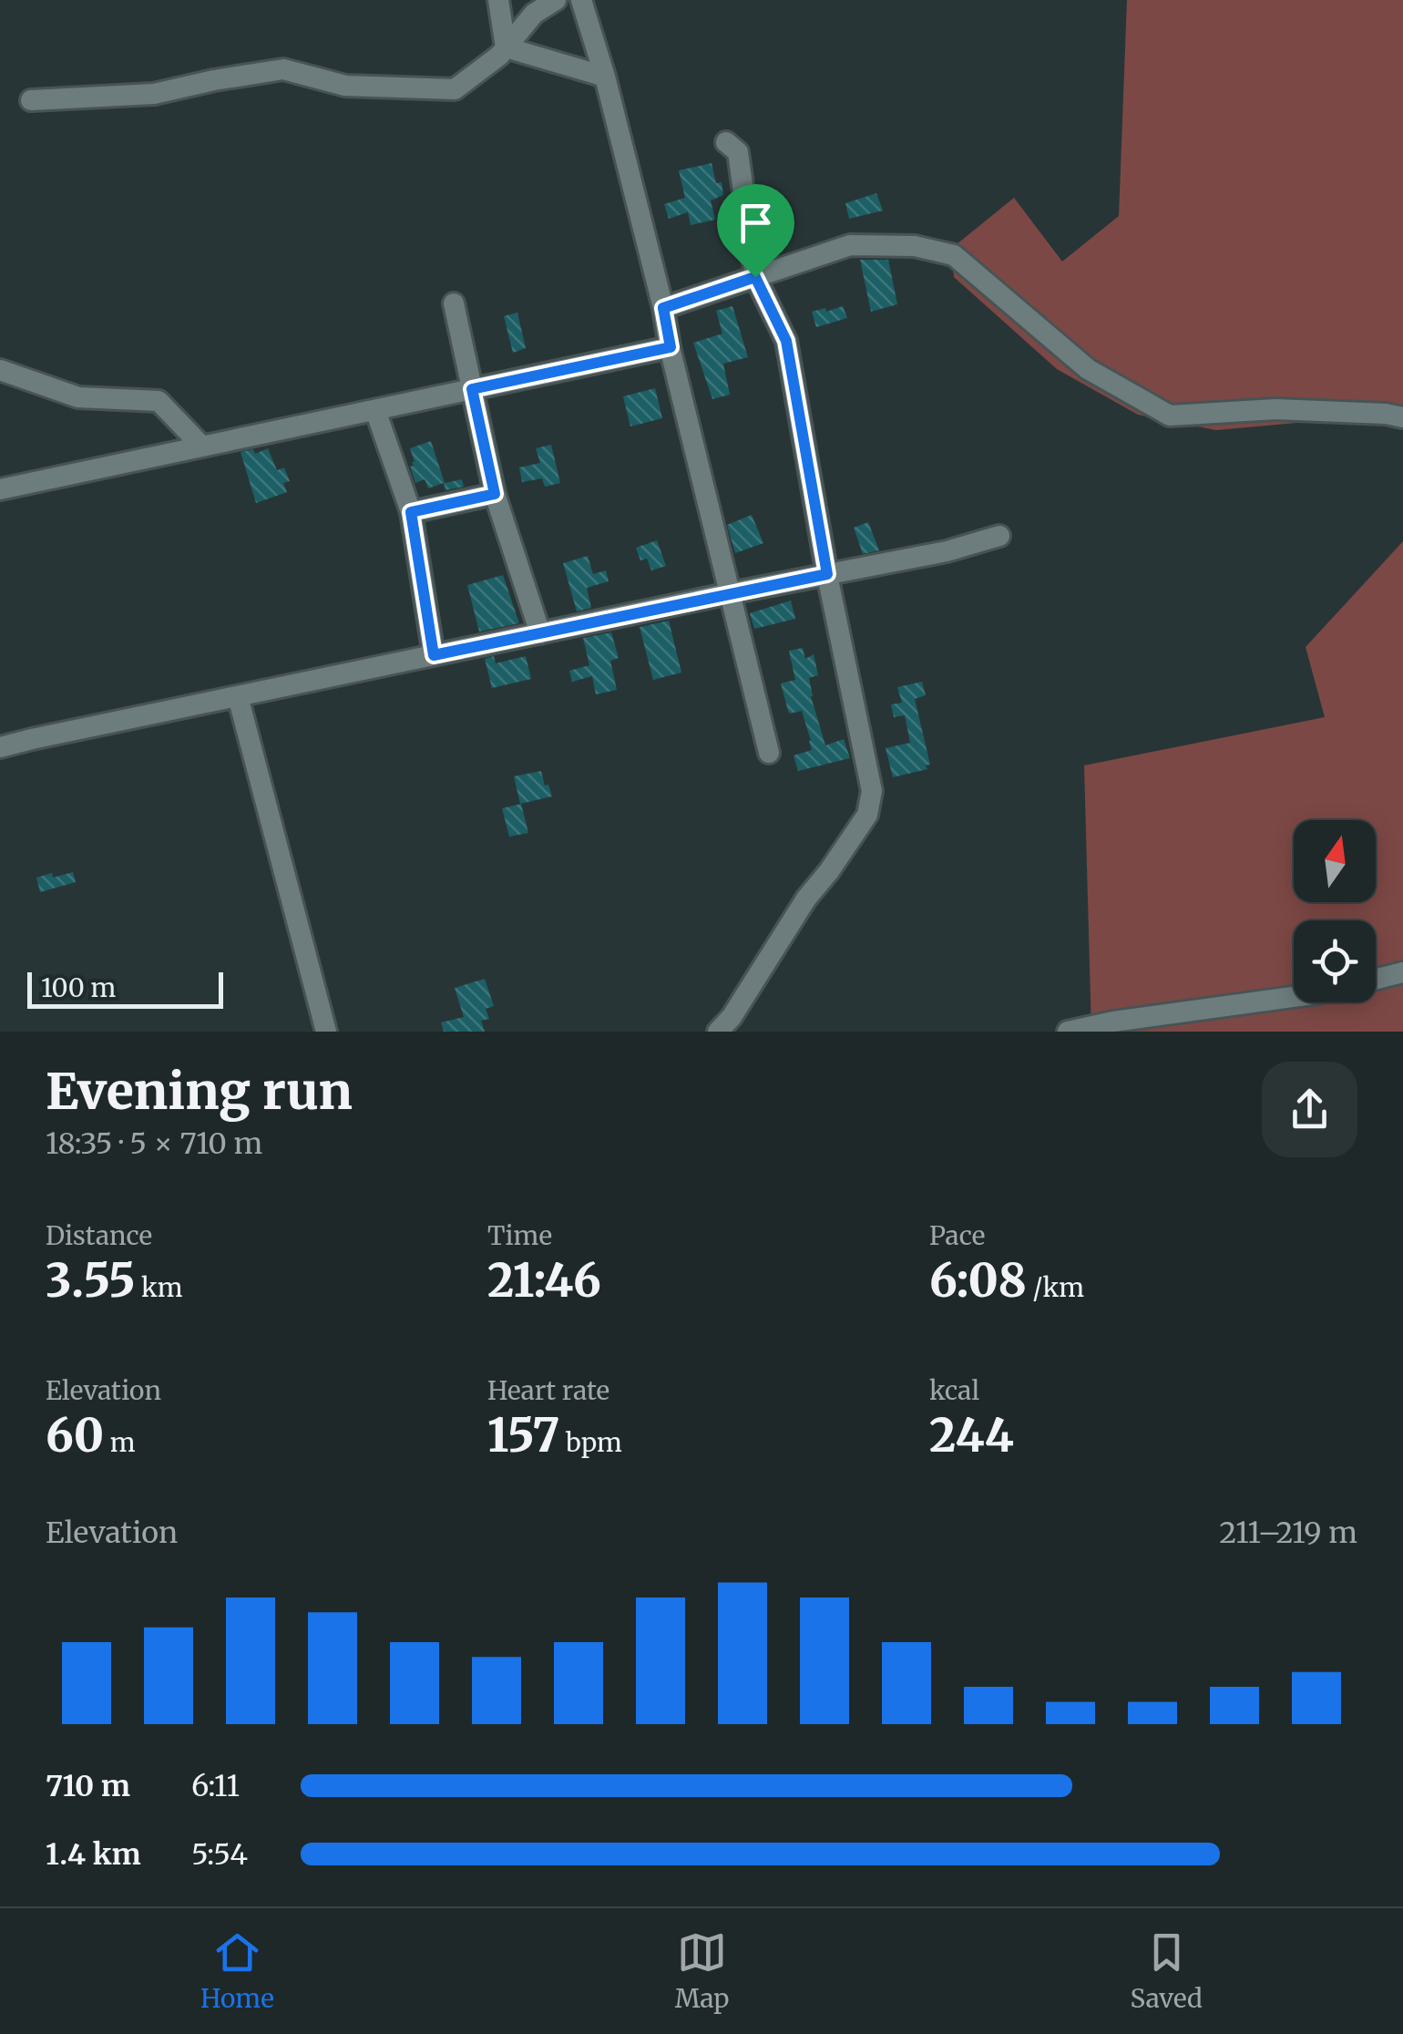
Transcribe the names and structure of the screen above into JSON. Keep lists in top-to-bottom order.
{
  "scale_bar": "100 m",
  "north": "top",
  "page": {
    "scale": "100 m",
    "heading": ["Evening run", "18:35 · 5 × 710 m"],
    "stats": [
      ["Distance", "3.55 km"],
      ["Time", "21:46"],
      ["Pace", "6:08 /km"],
      ["Elevation", "60 m"],
      ["Heart rate", "157 bpm"],
      ["kcal", "244"]
    ],
    "chart": ["Elevation", "211–219 m"],
    "list": [
      {
        "name": "710 m",
        "note": "6:11"
      },
      {
        "name": "1.4 km",
        "note": "5:54"
      }
    ],
    "tabs": ["Home", "Map", "Saved"]
  }
}
